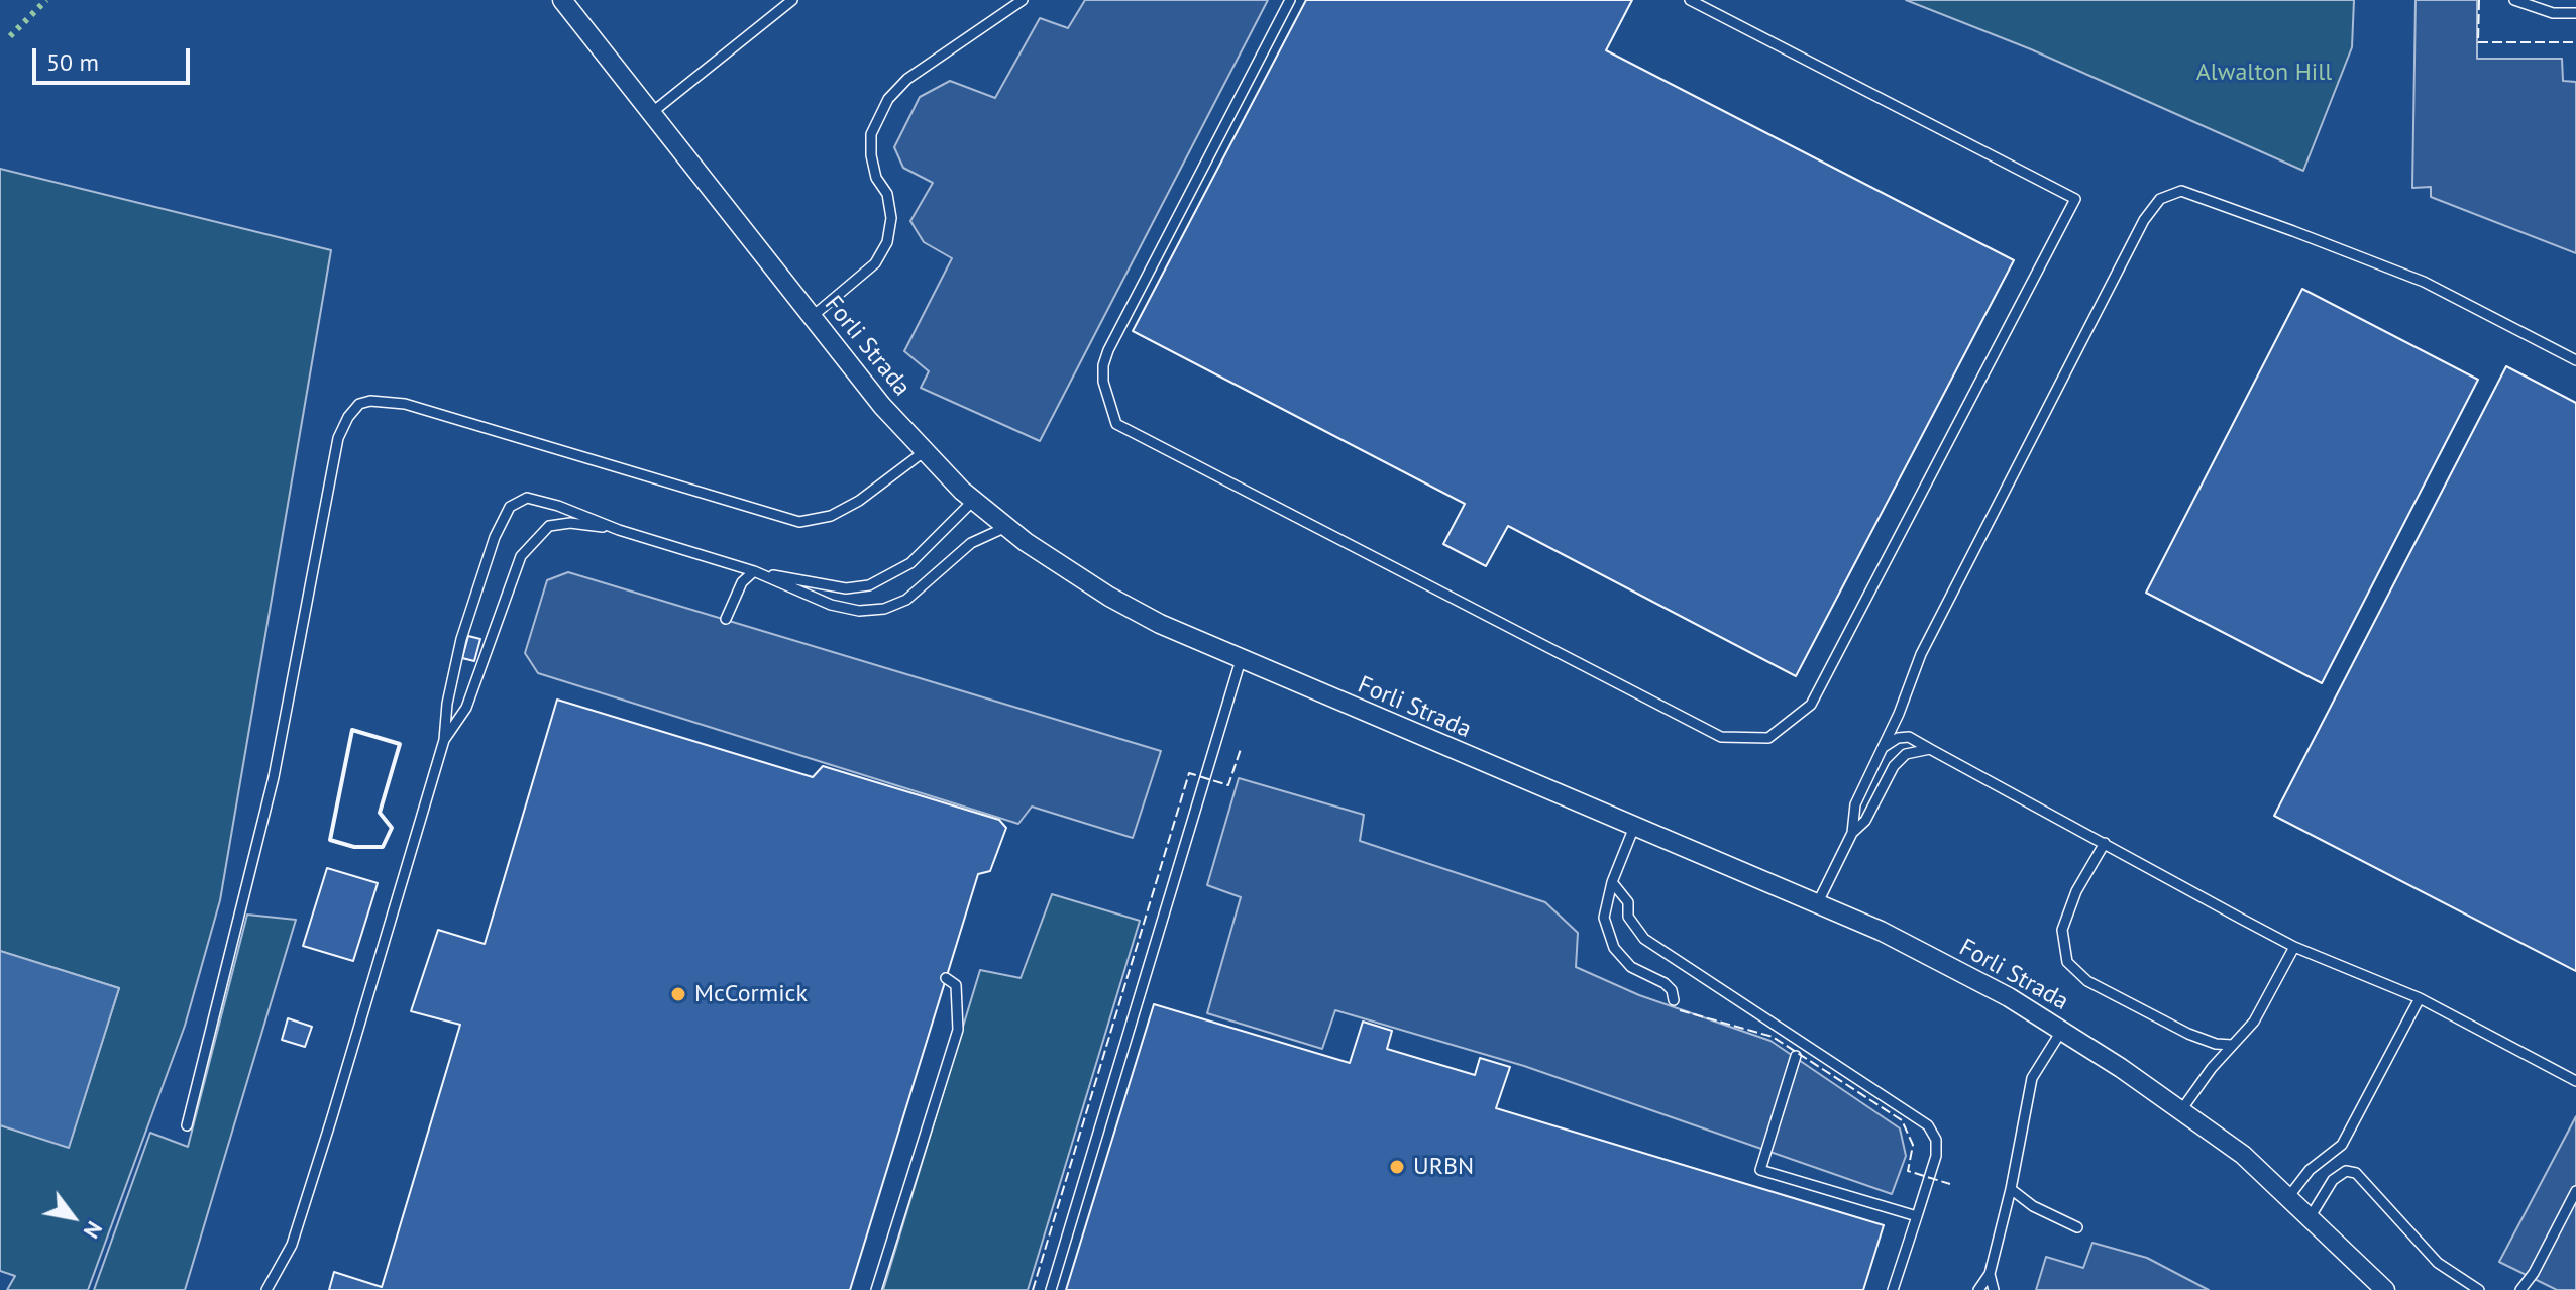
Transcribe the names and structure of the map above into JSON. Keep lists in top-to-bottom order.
{
  "streets": {
    "street": ["Forli Strada"]
  },
  "parks": ["Alwalton Hill"],
  "places": ["McCormick", "URBN"],
  "scale_bar": "50 m",
  "north": "bottom right"
}
